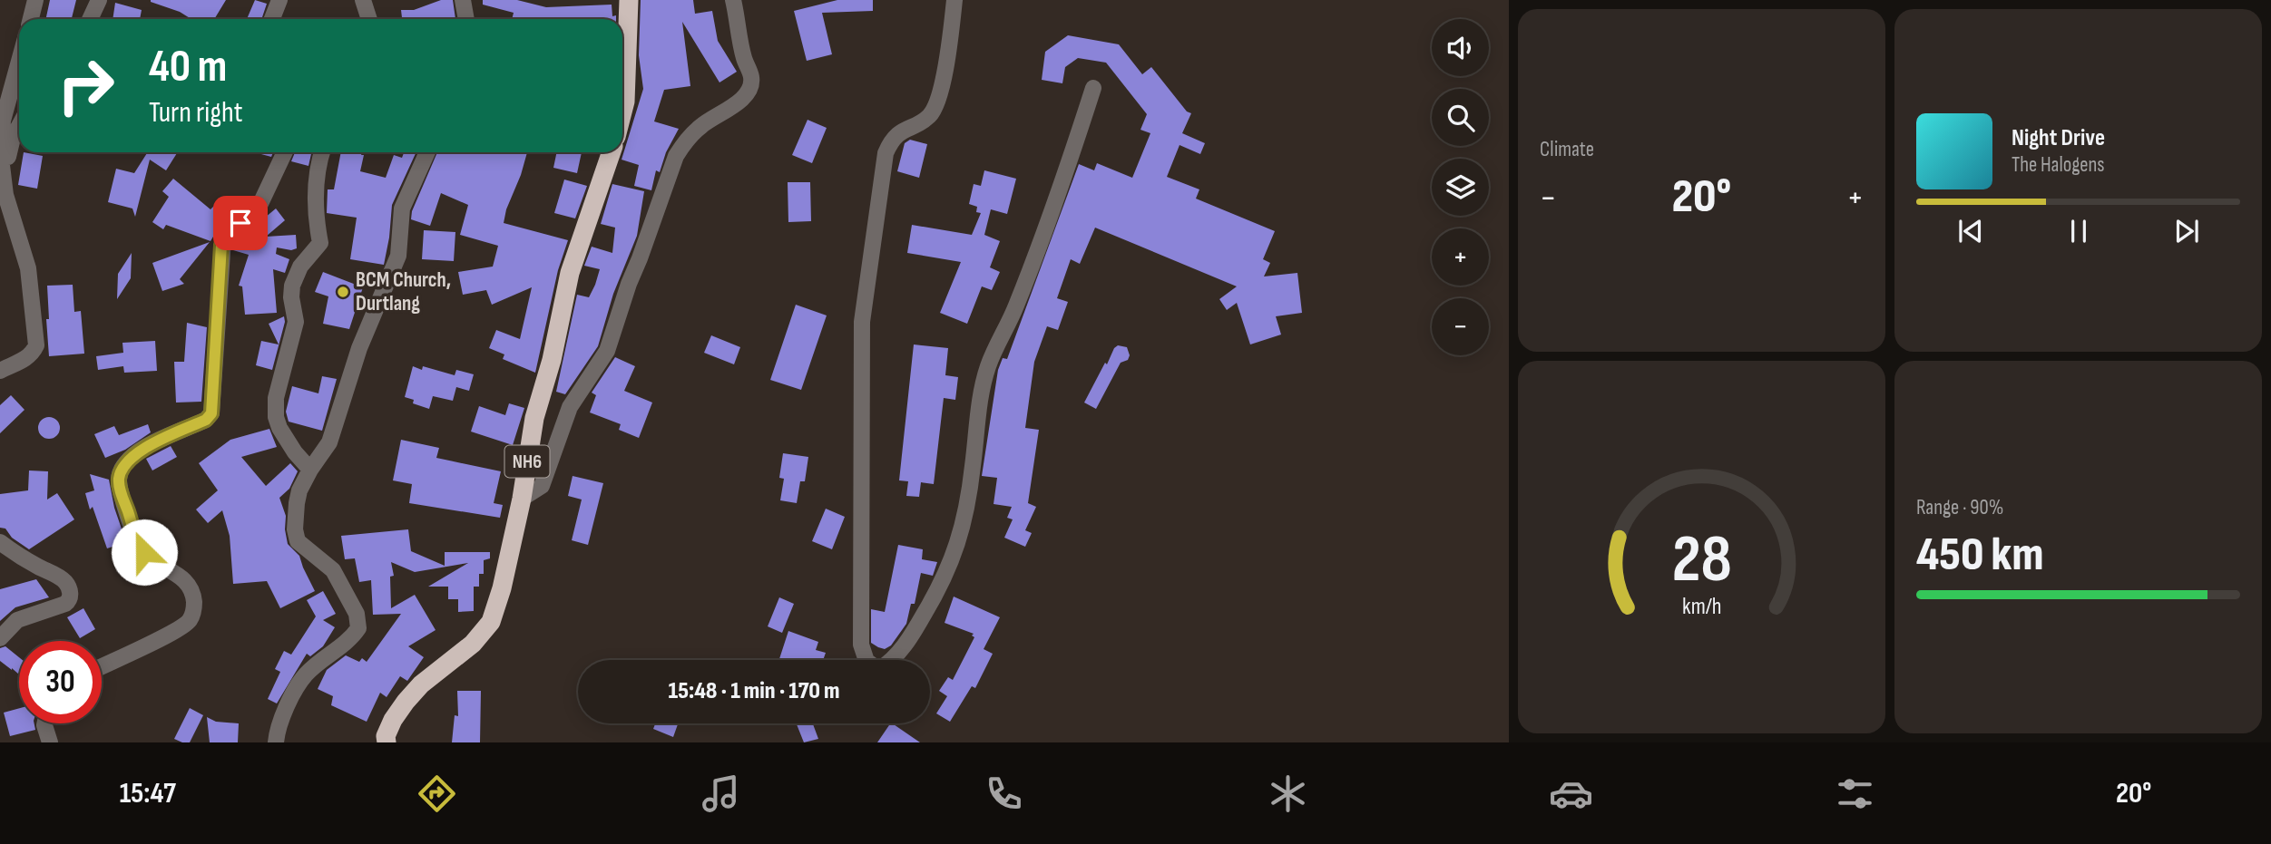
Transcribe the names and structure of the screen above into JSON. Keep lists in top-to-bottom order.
{
  "streets": {
    "highway": ["NH6"]
  },
  "places": ["BCM Church, Durtlang"],
  "page": {
    "tile": [
      "Climate",
      ["Range · 90%", "450 km"]
    ],
    "map_buttons": ["+", "−"],
    "turn": ["40 m", "Turn right"],
    "song": ["Night Drive", "The Halogens"],
    "heat": ["−", "20°", "+"],
    "limit": "30",
    "trip": "15:48 · 1 min · 170 m",
    "tabs": ["15:47", "20°"],
    "gauge": ["28", "km/h"]
  }
}
